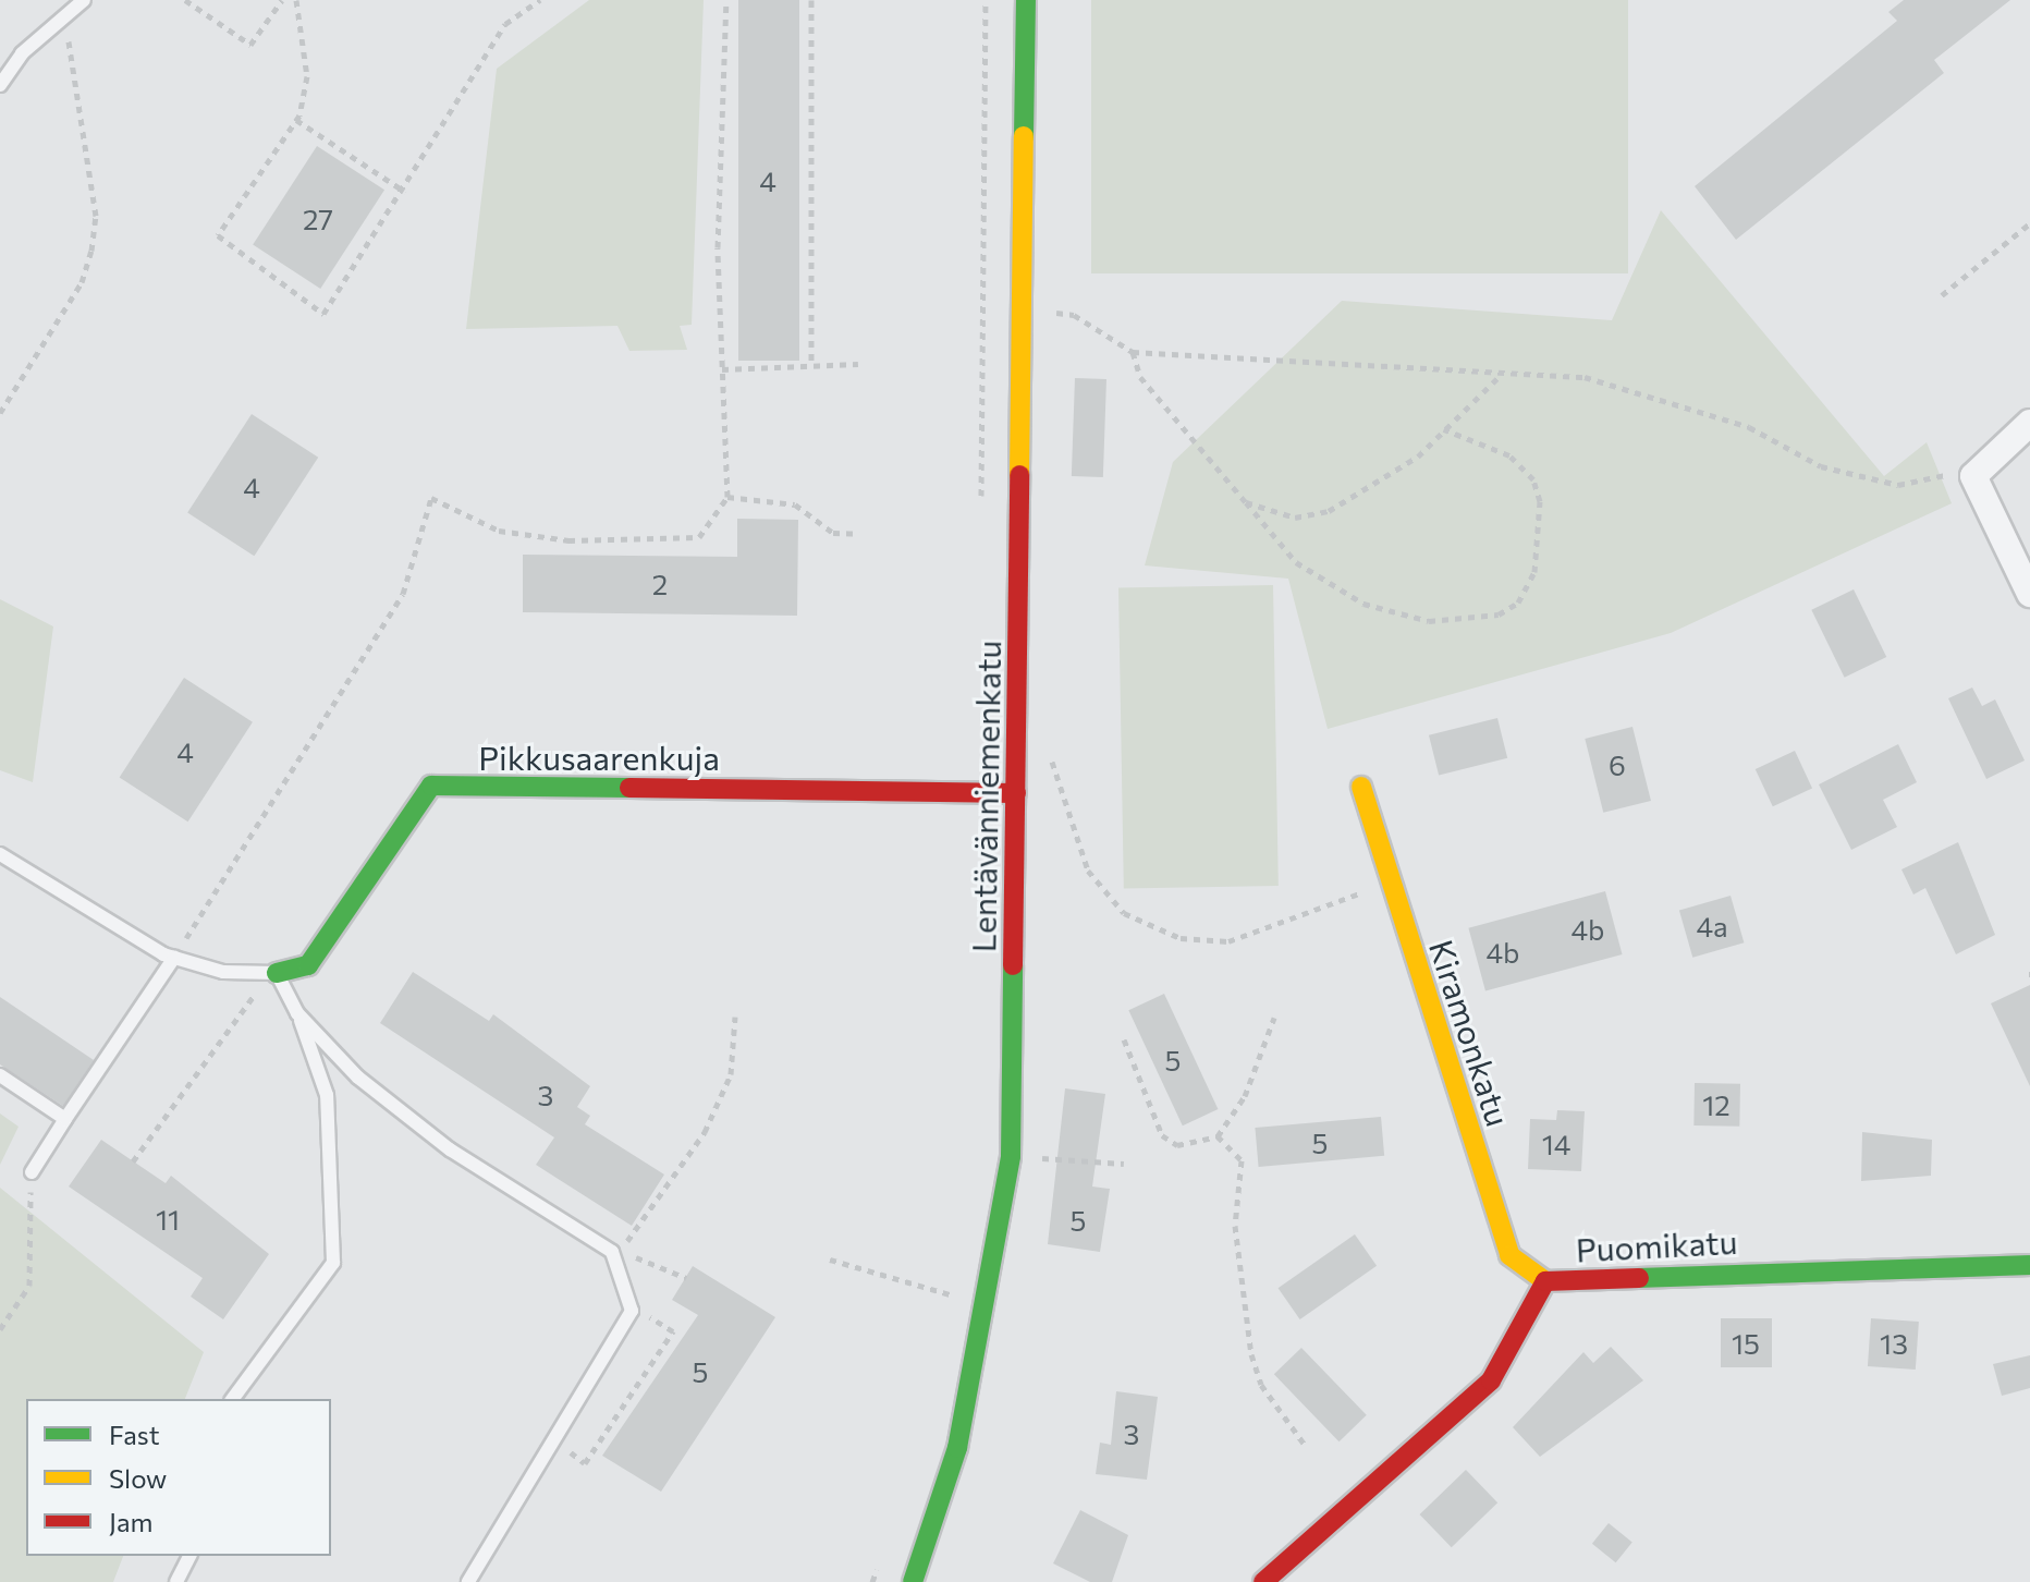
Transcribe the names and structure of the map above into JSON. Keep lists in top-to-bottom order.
{
  "streets": {
    "street": [
      "Pikkusaarenkuja",
      "Lentävänniemenkatu",
      "Kiramonkatu",
      "Puomikatu"
    ]
  },
  "crossings": [
    ["Pikkusaarenkuja", "Lentävänniemenkatu"],
    ["Kiramonkatu", "Puomikatu"]
  ],
  "house_numbers": [
    "4",
    "27",
    "4",
    "2",
    "4",
    "6",
    "4a",
    "4b",
    "4b",
    "5",
    "3",
    "12",
    "5",
    "14",
    "11",
    "5",
    "15",
    "13",
    "5",
    "3"
  ],
  "legend": ["Fast", "Slow", "Jam"]
}
